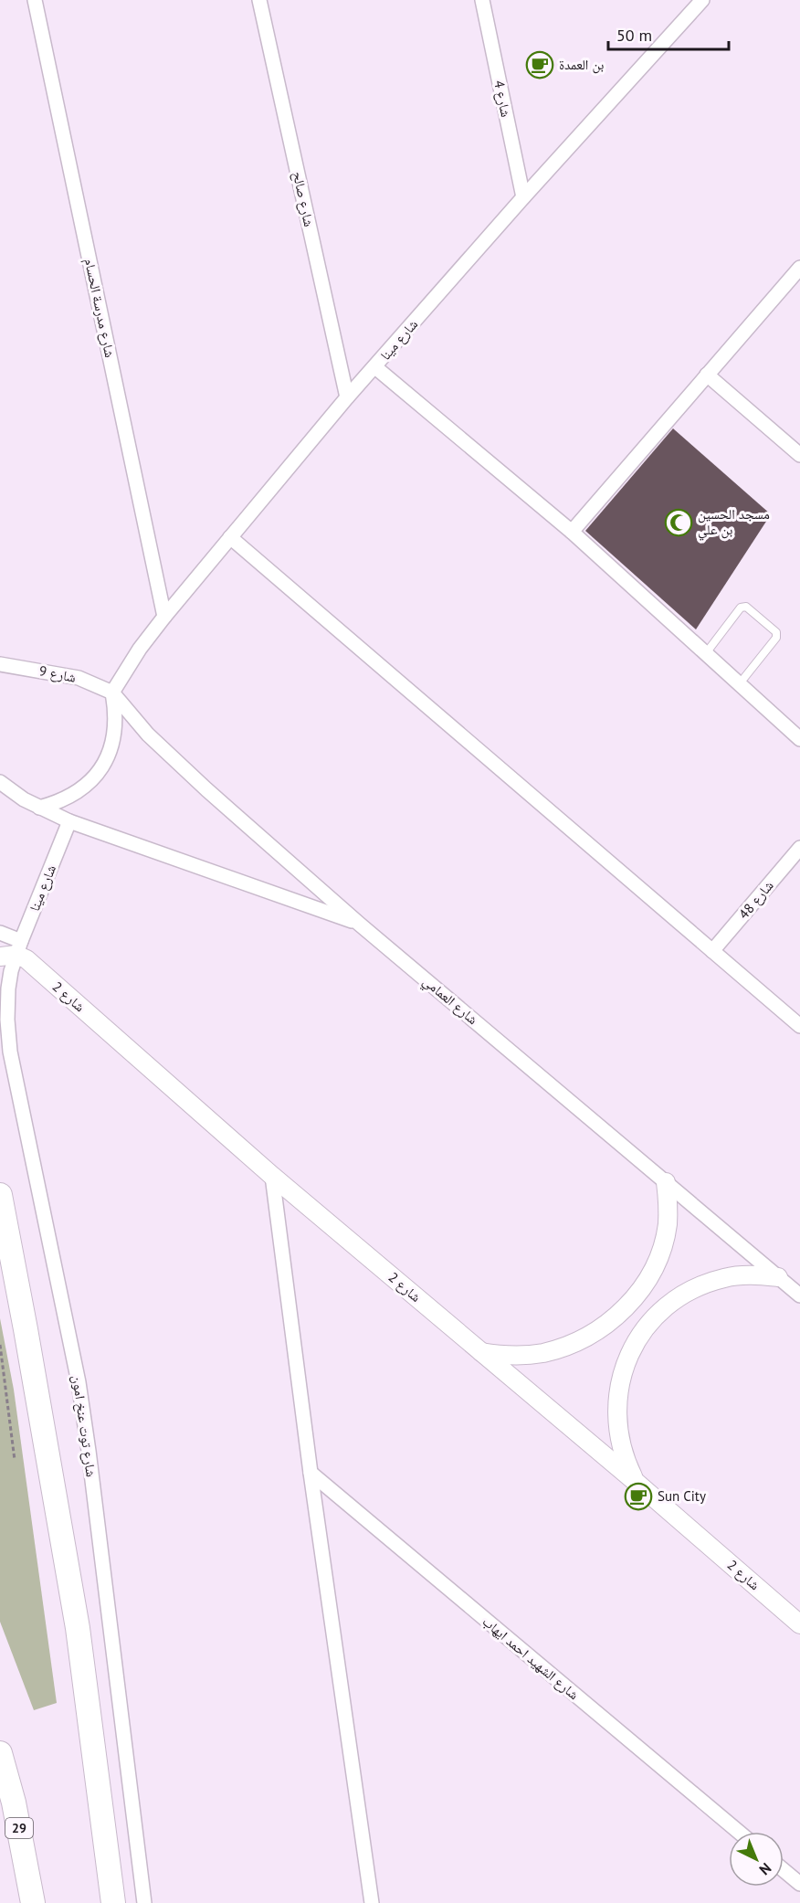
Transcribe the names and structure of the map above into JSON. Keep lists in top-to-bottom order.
{
  "streets": {
    "main road": ["29"],
    "street": [
      "شارع 4",
      "شارع صالح",
      "شارع مدرسة الحسام",
      "شارع مينا",
      "شارع 9",
      "شارع 48",
      "شارع 2",
      "شارع العمامي",
      "شارع توت عنخ امون",
      "شارع الشهيد احمد ايهاب"
    ]
  },
  "crossings": [
    ["شارع 4", "شارع مينا"],
    ["شارع صالح", "شارع مينا"],
    ["شارع مدرسة الحسام", "شارع مينا"],
    ["شارع مينا", "شارع 9"],
    ["شارع مينا", "شارع 2"],
    ["شارع مينا", "شارع العمامي"],
    ["شارع مينا", "شارع توت عنخ امون"],
    ["شارع 9", "شارع العمامي"],
    ["شارع 2", "شارع توت عنخ امون"]
  ],
  "places": {
    "cafe": ["بن العمدة", "Sun City"],
    "mosque": ["مسجد الحسين بن علي"]
  },
  "scale_bar": "50 m",
  "north": "bottom right"
}
